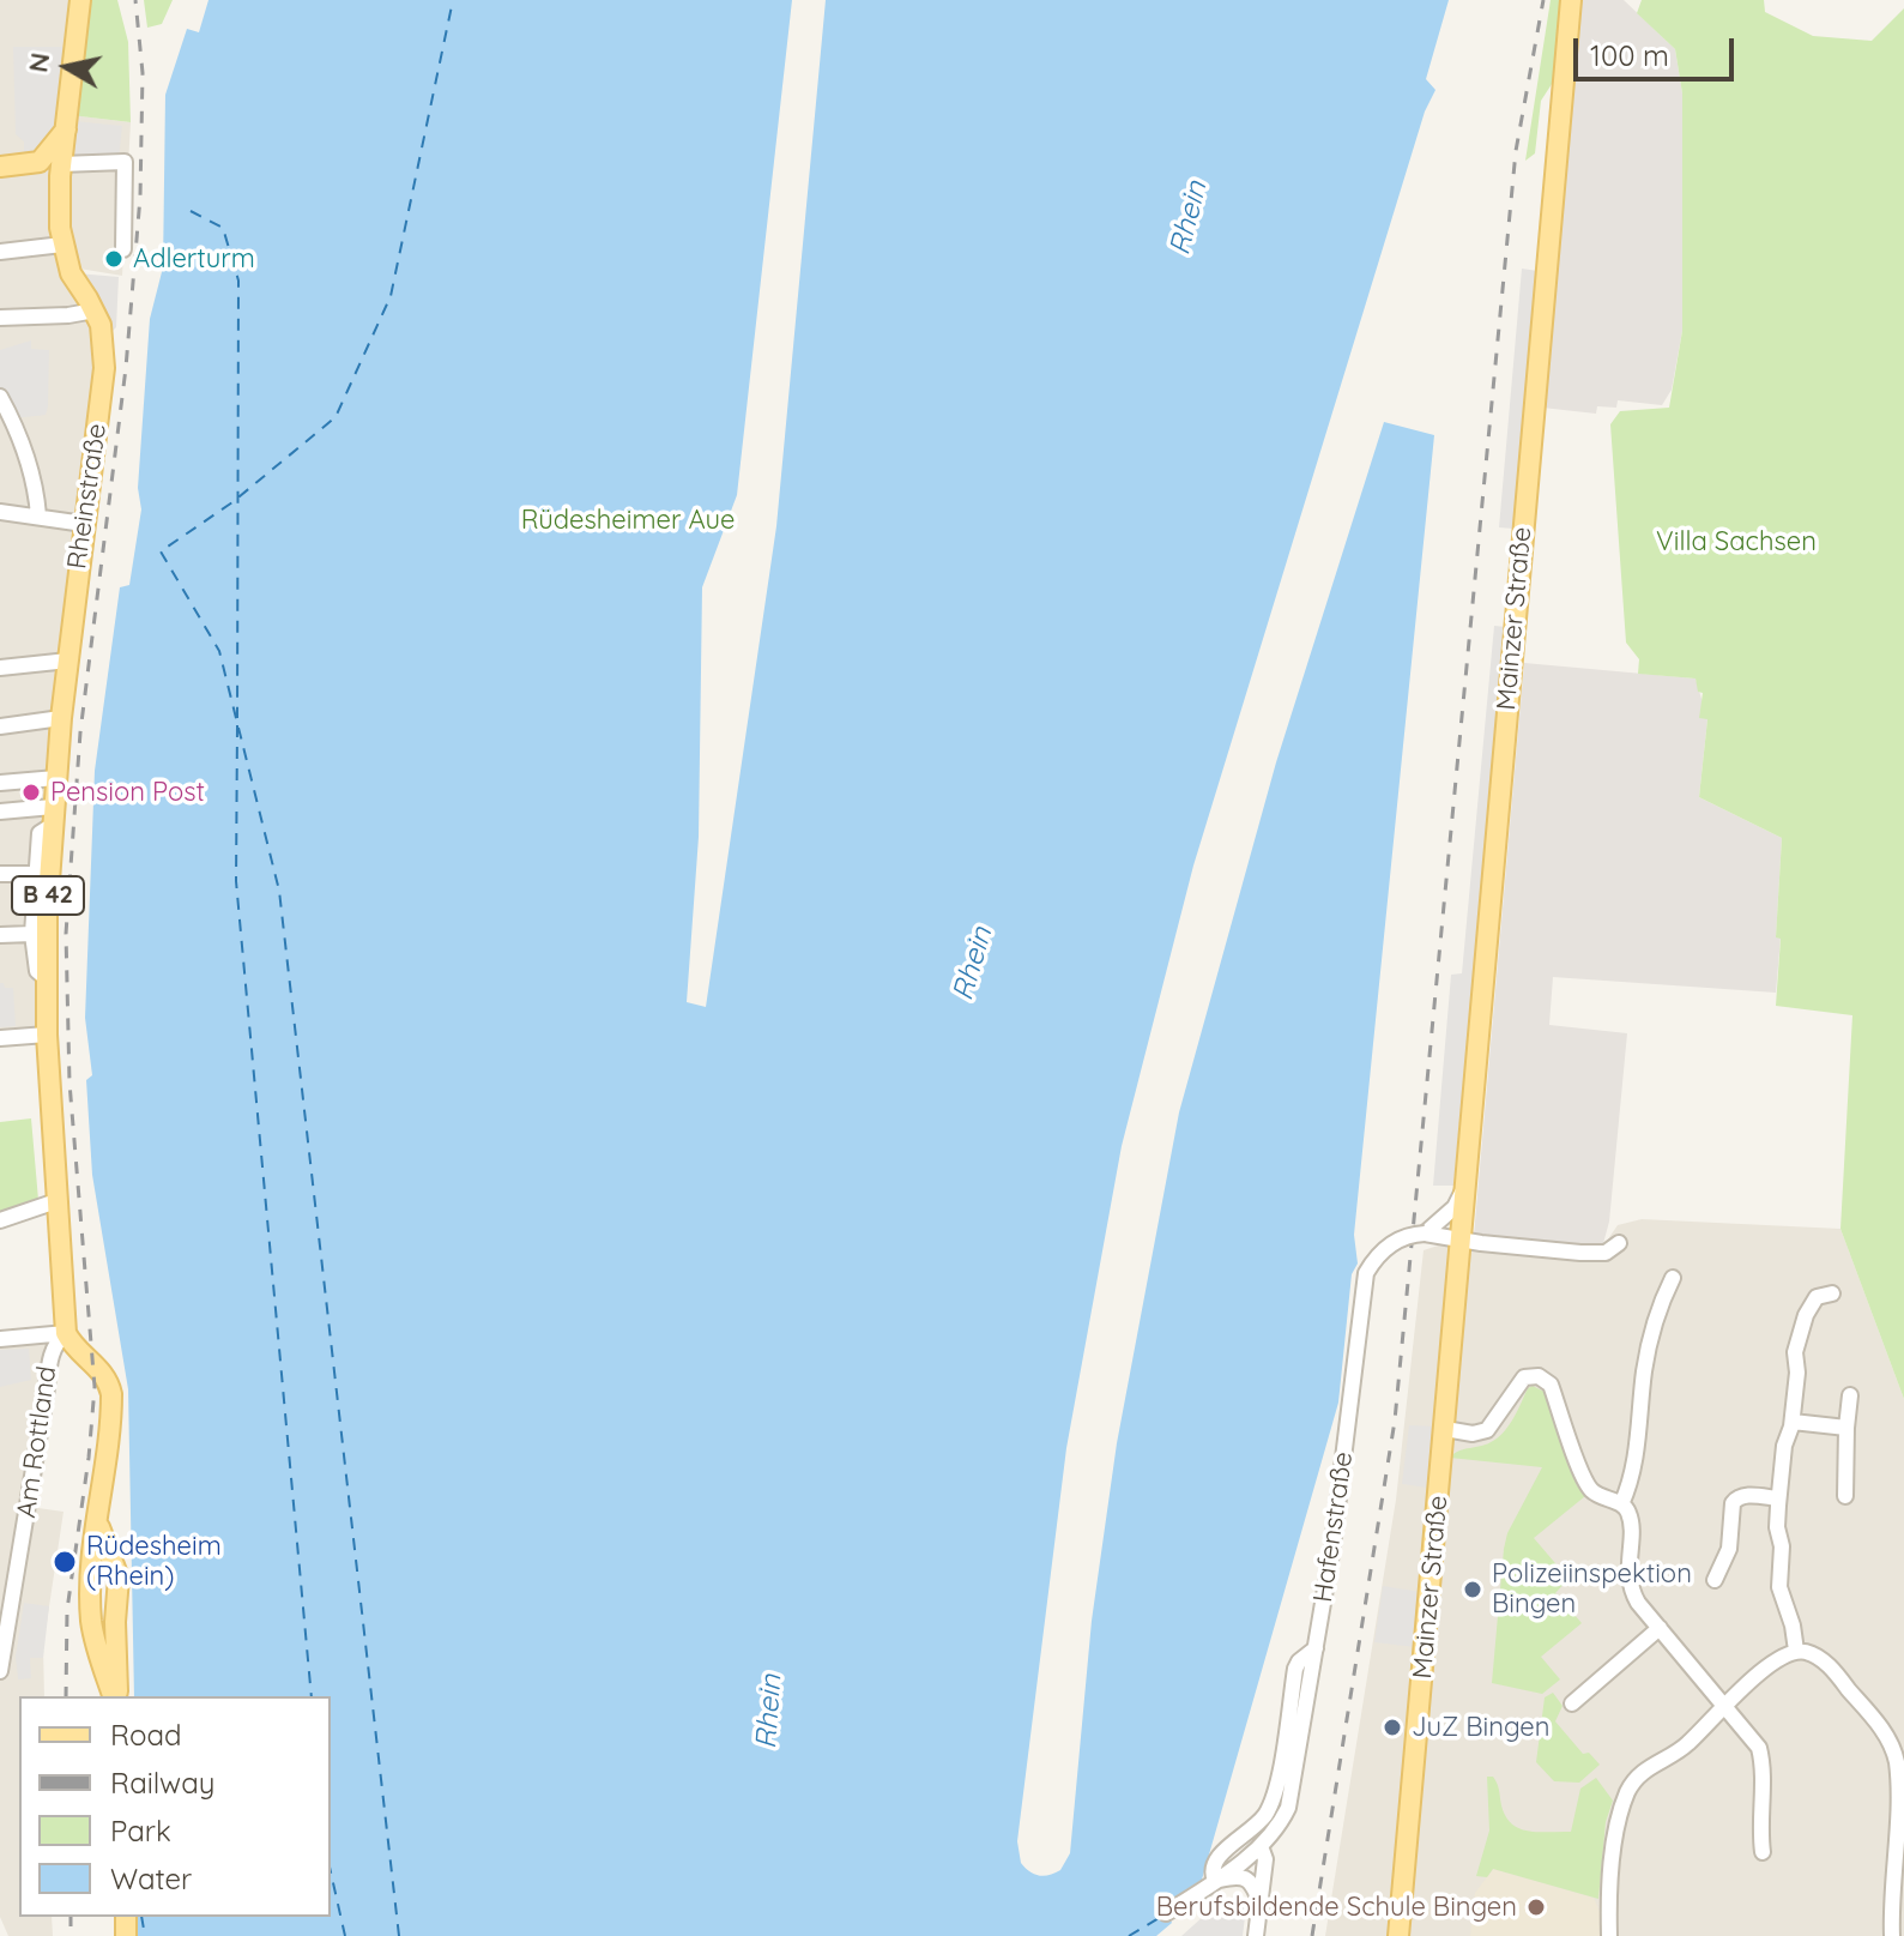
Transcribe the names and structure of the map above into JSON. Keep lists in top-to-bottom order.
{
  "streets": {
    "main road": ["Rheinstraße", "Mainzer Straße", "B 42"],
    "street": ["Am Rottland", "Hafenstraße"]
  },
  "crossings": [
    ["Rheinstraße", "B 42"],
    ["Rheinstraße", "Am Rottland"],
    ["Mainzer Straße", "Hafenstraße"]
  ],
  "water": ["Rhein"],
  "parks": ["Rüdesheimer Aue", "Villa Sachsen"],
  "places": [
    "Adlerturm",
    "Pension Post",
    "Rüdesheim (Rhein)",
    "Polizeiinspektion Bingen",
    "JuZ Bingen",
    "Berufsbildende Schule Bingen"
  ],
  "legend": [
    "Road",
    "Railway",
    "Park",
    "Water"
  ],
  "scale_bar": "100 m",
  "north": "left"
}
